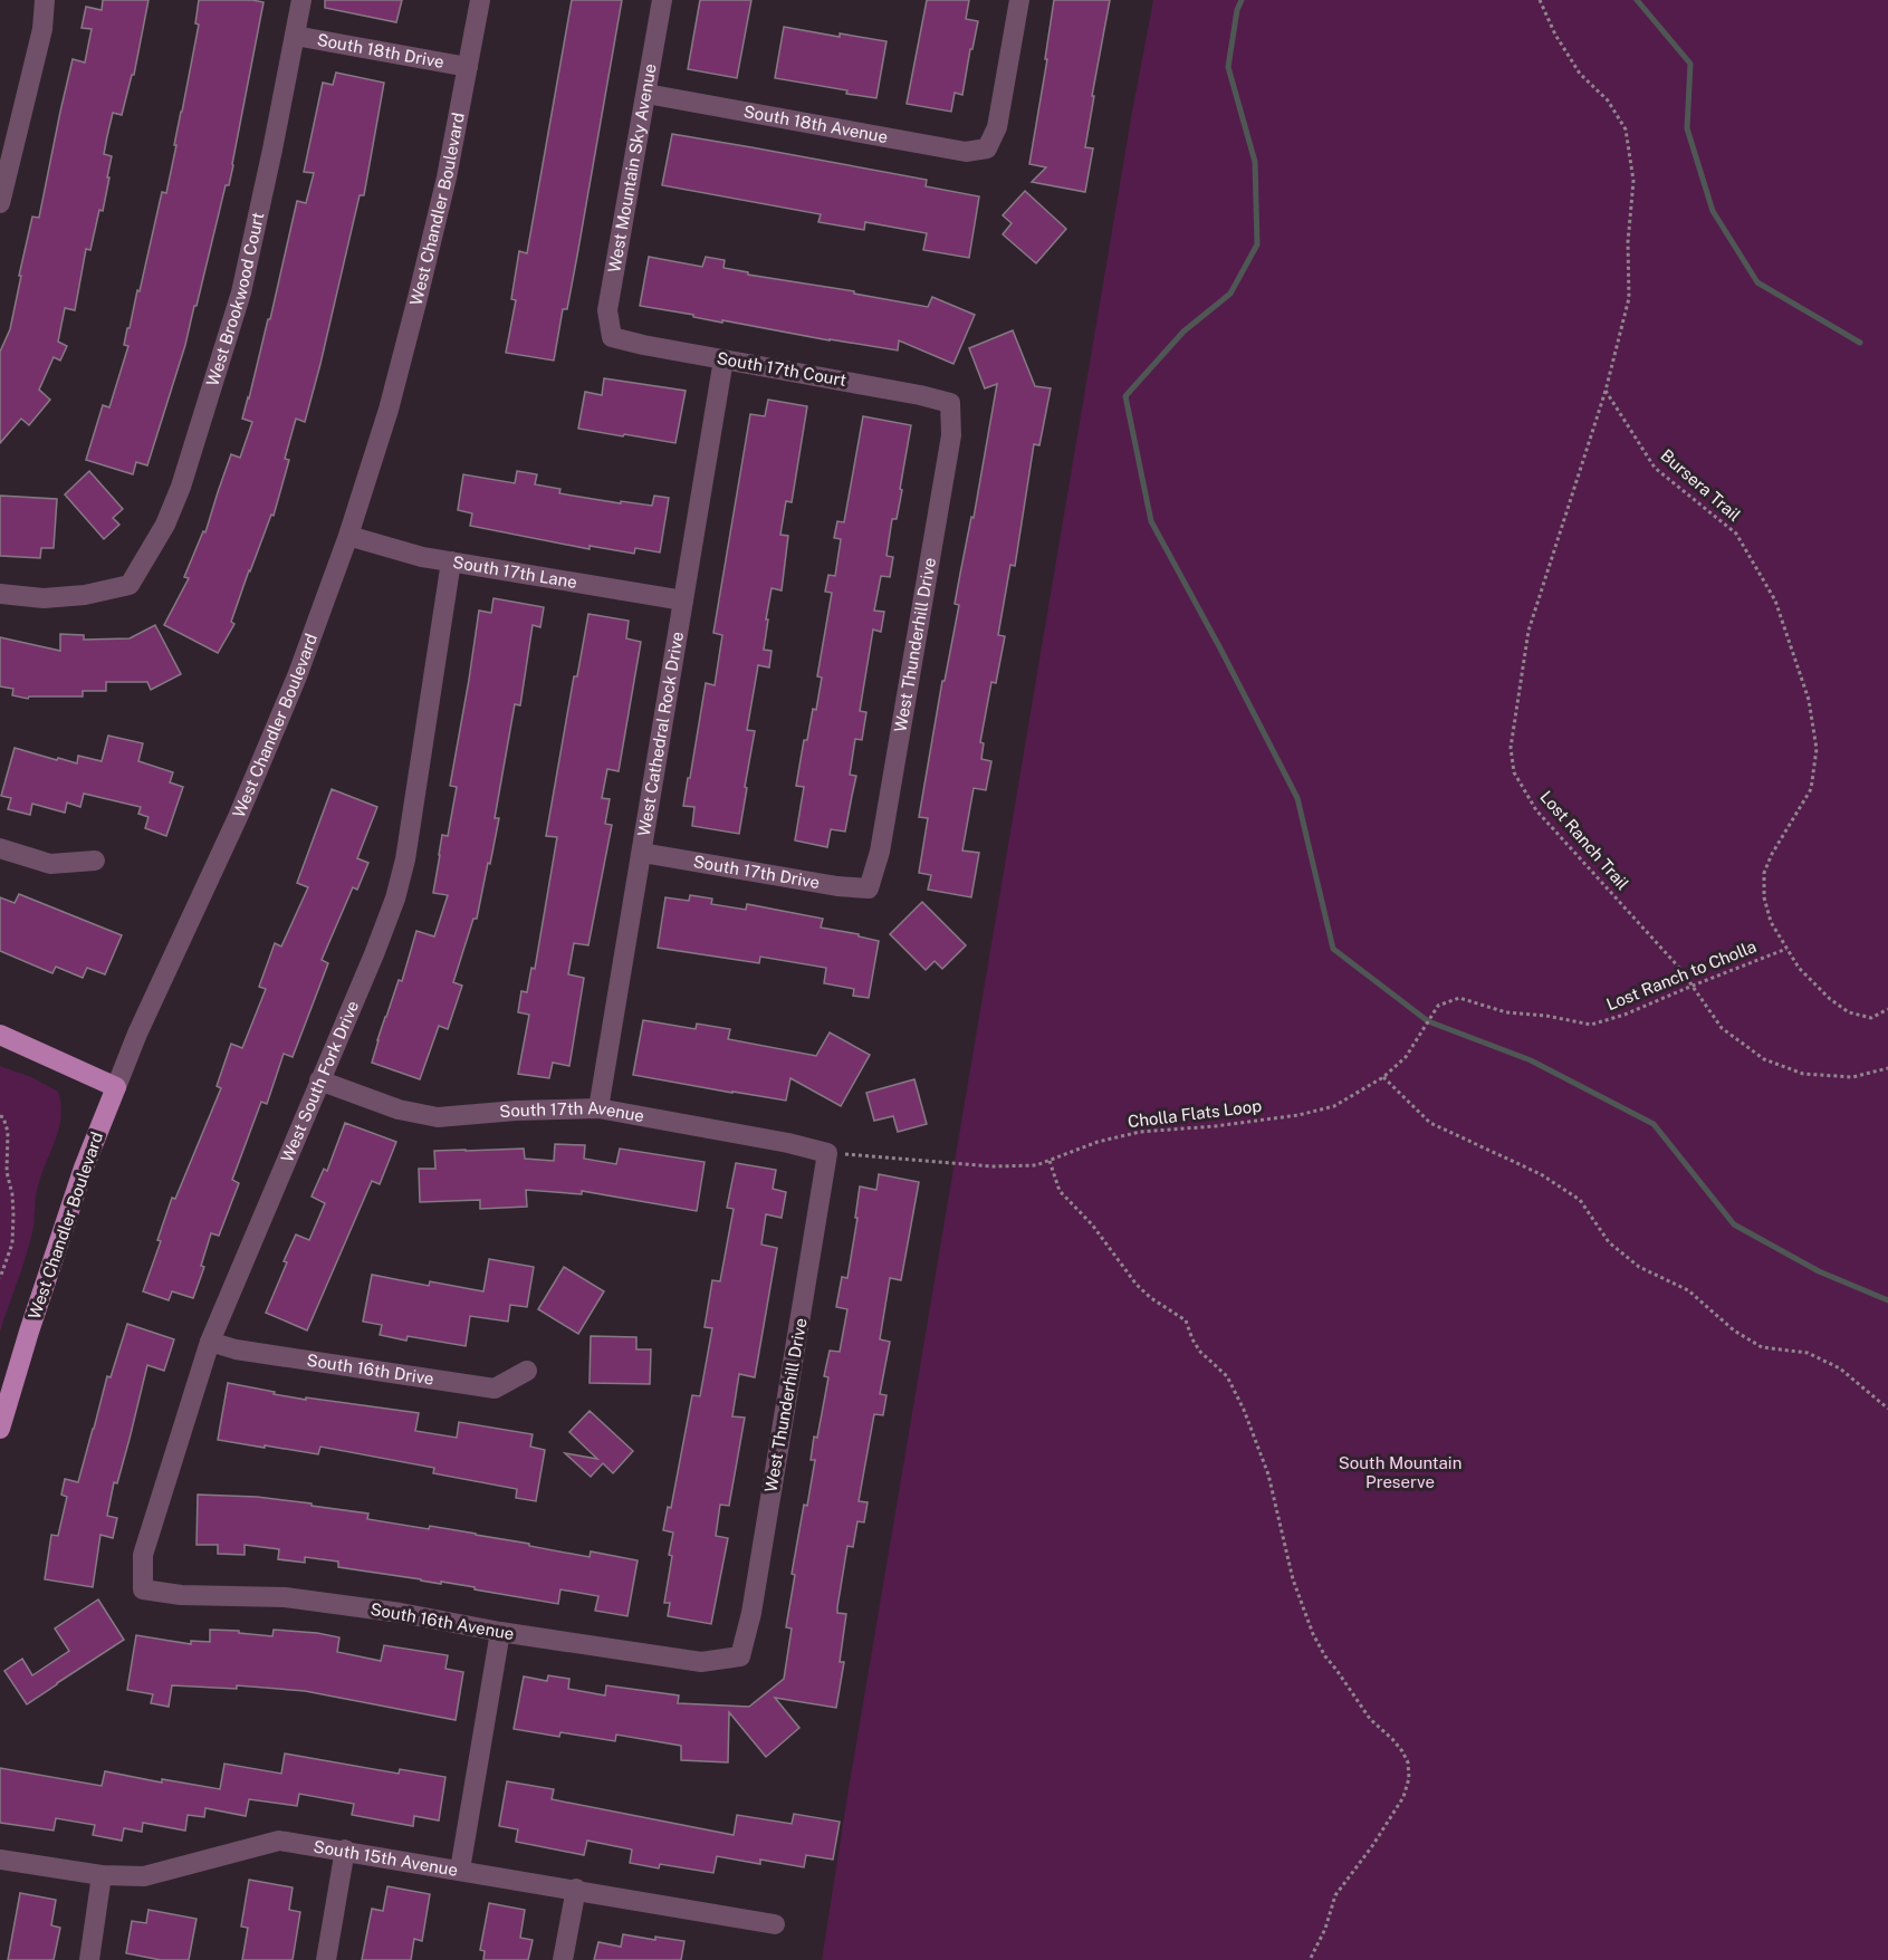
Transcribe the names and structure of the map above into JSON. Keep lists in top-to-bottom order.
{
  "streets": {
    "main road": ["West Chandler Boulevard"],
    "street": [
      "South 18th Drive",
      "South 18th Avenue",
      "West Mountain Sky Avenue",
      "West Brookwood Court",
      "South 17th Court",
      "South 17th Lane",
      "West Thunderhill Drive",
      "West Cathedral Rock Drive",
      "South 17th Drive",
      "West South Fork Drive",
      "South 17th Avenue",
      "South 16th Drive",
      "South 16th Avenue",
      "South 15th Avenue"
    ],
    "path": [
      "Bursera Trail",
      "Lost Ranch Trail",
      "Lost Ranch to Cholla",
      "Cholla Flats Loop"
    ]
  },
  "crossings": [
    ["South 18th Drive", "West Chandler Boulevard"],
    ["South 18th Drive", "West Brookwood Court"],
    ["South 18th Avenue", "West Mountain Sky Avenue"],
    ["West Mountain Sky Avenue", "South 17th Court"],
    ["West Chandler Boulevard", "South 17th Lane"],
    ["South 17th Court", "West Thunderhill Drive"],
    ["South 17th Court", "West Cathedral Rock Drive"],
    ["Bursera Trail", "Lost Ranch Trail"],
    ["Bursera Trail", "Lost Ranch to Cholla"],
    ["South 17th Lane", "West Cathedral Rock Drive"],
    ["South 17th Lane", "West South Fork Drive"],
    ["West Thunderhill Drive", "South 17th Drive"],
    ["West Thunderhill Drive", "Cholla Flats Loop"],
    ["West Thunderhill Drive", "South 17th Avenue"],
    ["West Thunderhill Drive", "South 16th Avenue"],
    ["West Cathedral Rock Drive", "South 17th Drive"],
    ["West Cathedral Rock Drive", "South 17th Avenue"],
    ["Lost Ranch Trail", "Lost Ranch to Cholla"],
    ["Lost Ranch to Cholla", "Cholla Flats Loop"],
    ["West South Fork Drive", "South 17th Avenue"],
    ["West South Fork Drive", "South 16th Drive"],
    ["West South Fork Drive", "South 16th Avenue"],
    ["Cholla Flats Loop", "South 17th Avenue"]
  ],
  "parks": ["South Mountain Preserve"]
}
